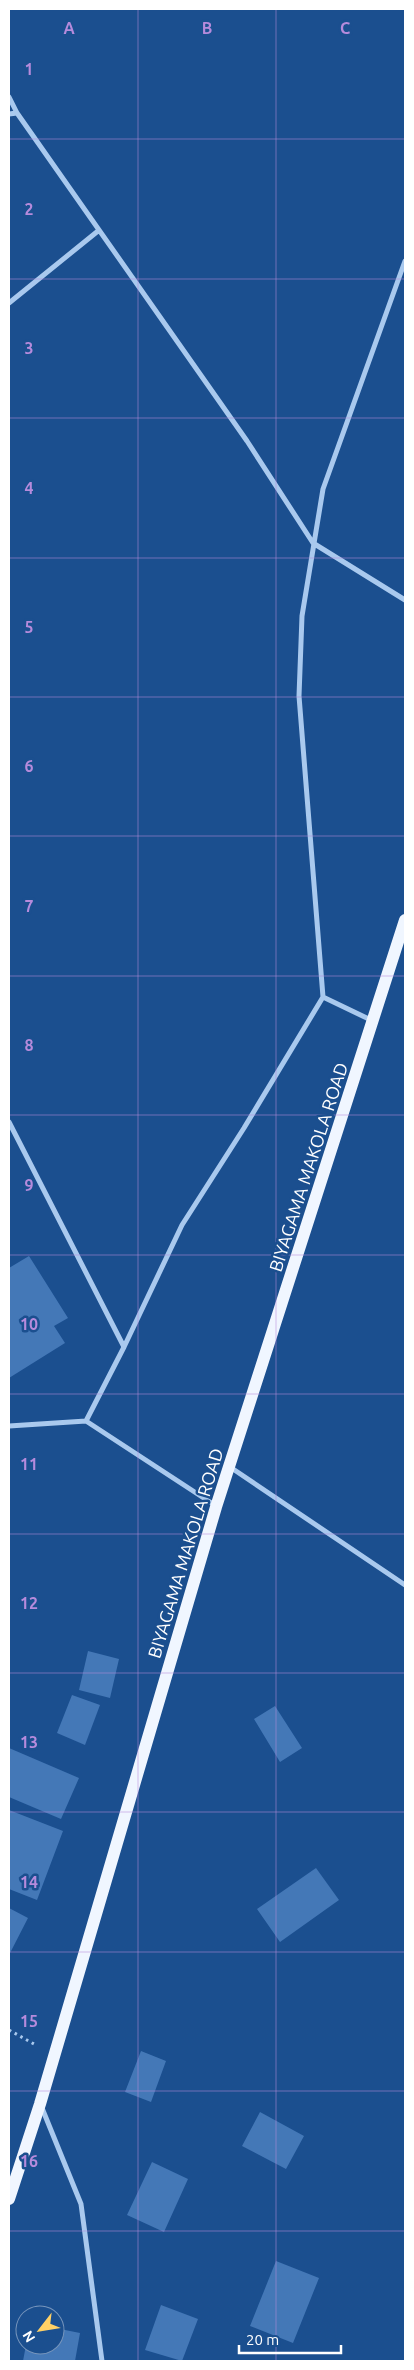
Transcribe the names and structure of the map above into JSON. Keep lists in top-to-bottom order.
{
  "streets": {
    "main road": ["BIYAGAMA MAKOLA ROAD"]
  },
  "scale_bar": "20 m",
  "north": "bottom left",
  "grid": {
    "columns": ["A", "B", "C"],
    "rows": [
      "1",
      "2",
      "3",
      "4",
      "5",
      "6",
      "7",
      "8",
      "9",
      "10",
      "11",
      "12",
      "13",
      "14",
      "15",
      "16"
    ]
  }
}
